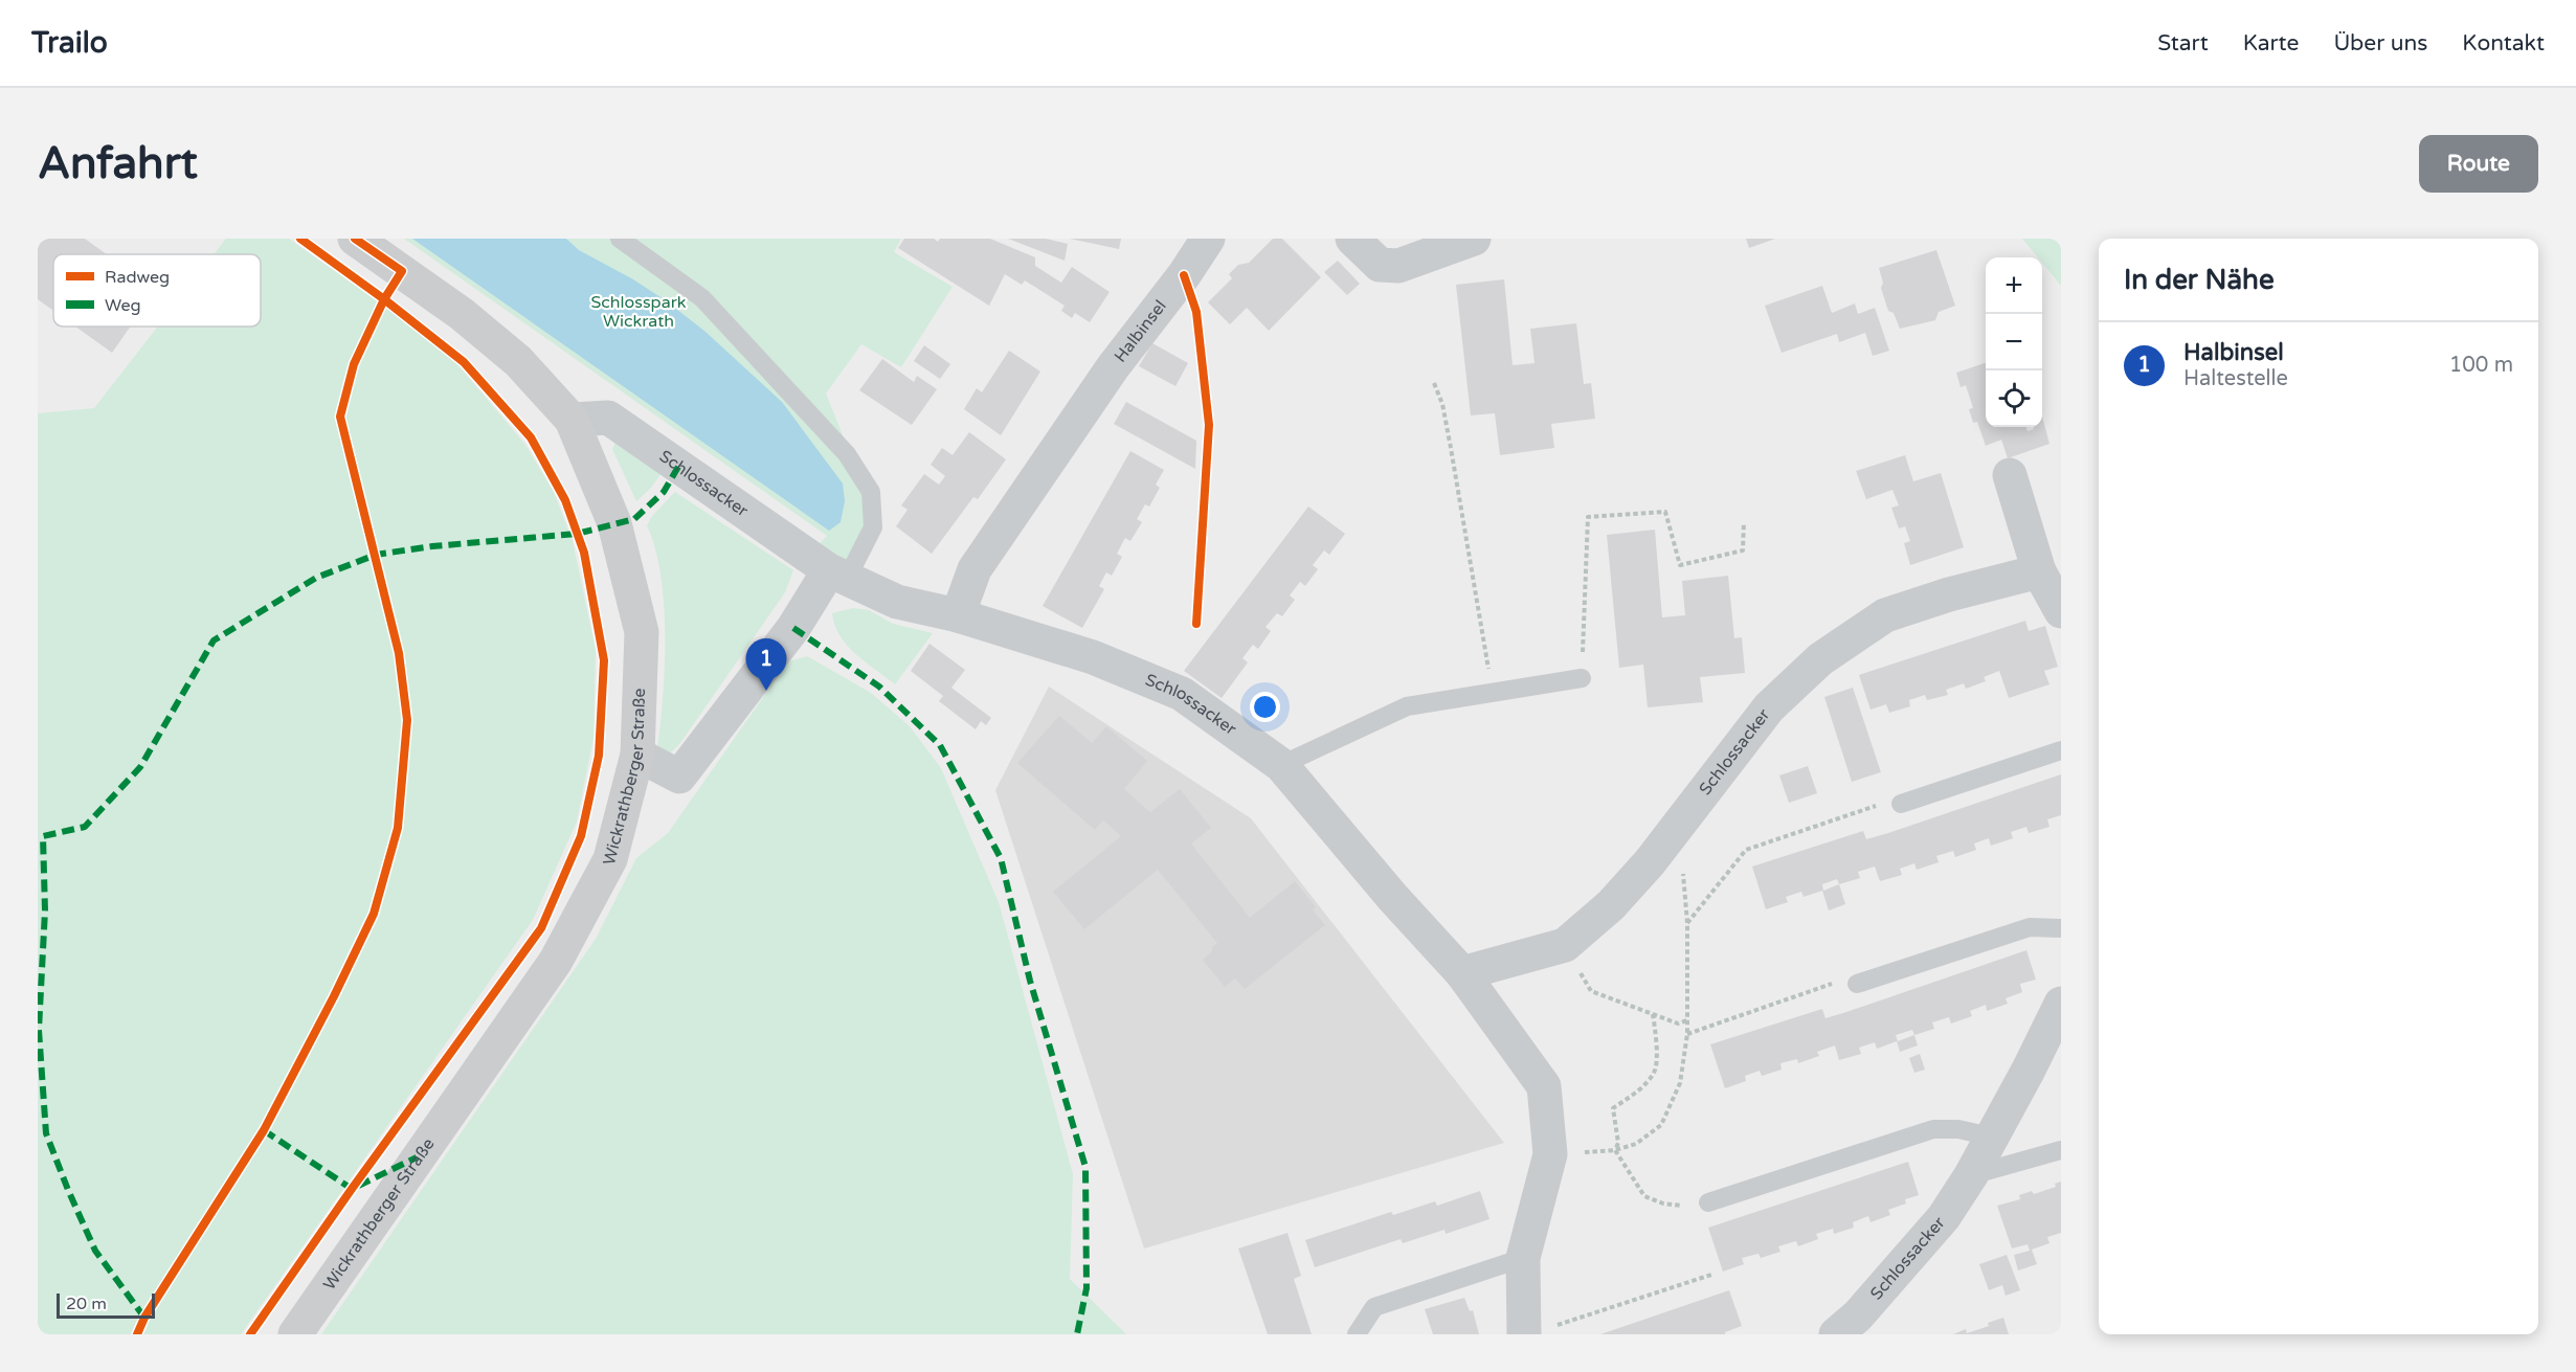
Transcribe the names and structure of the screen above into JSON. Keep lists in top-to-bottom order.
{
  "streets": {
    "main road": ["Wickrathberger Straße"],
    "street": ["Halbinsel", "Schlossacker"]
  },
  "crossings": [
    ["Halbinsel", "Schlossacker"],
    ["Schlossacker", "Wickrathberger Straße"]
  ],
  "parks": ["Schlosspark Wickrath"],
  "legend": ["Radweg", "Weg"],
  "scale_bar": "20 m",
  "page": {
    "header": "Trailo",
    "nav": [
      "Start",
      "Karte",
      "Über uns",
      "Kontakt"
    ],
    "buttons": "Route",
    "title": "Anfahrt",
    "heading": "In der Nähe",
    "map_buttons": ["+", "−"],
    "list": [
      {
        "mark": "1",
        "name": "Halbinsel",
        "note": "Haltestelle",
        "value": "100 m"
      }
    ],
    "pins": "1",
    "scale": "20 m"
  }
}
